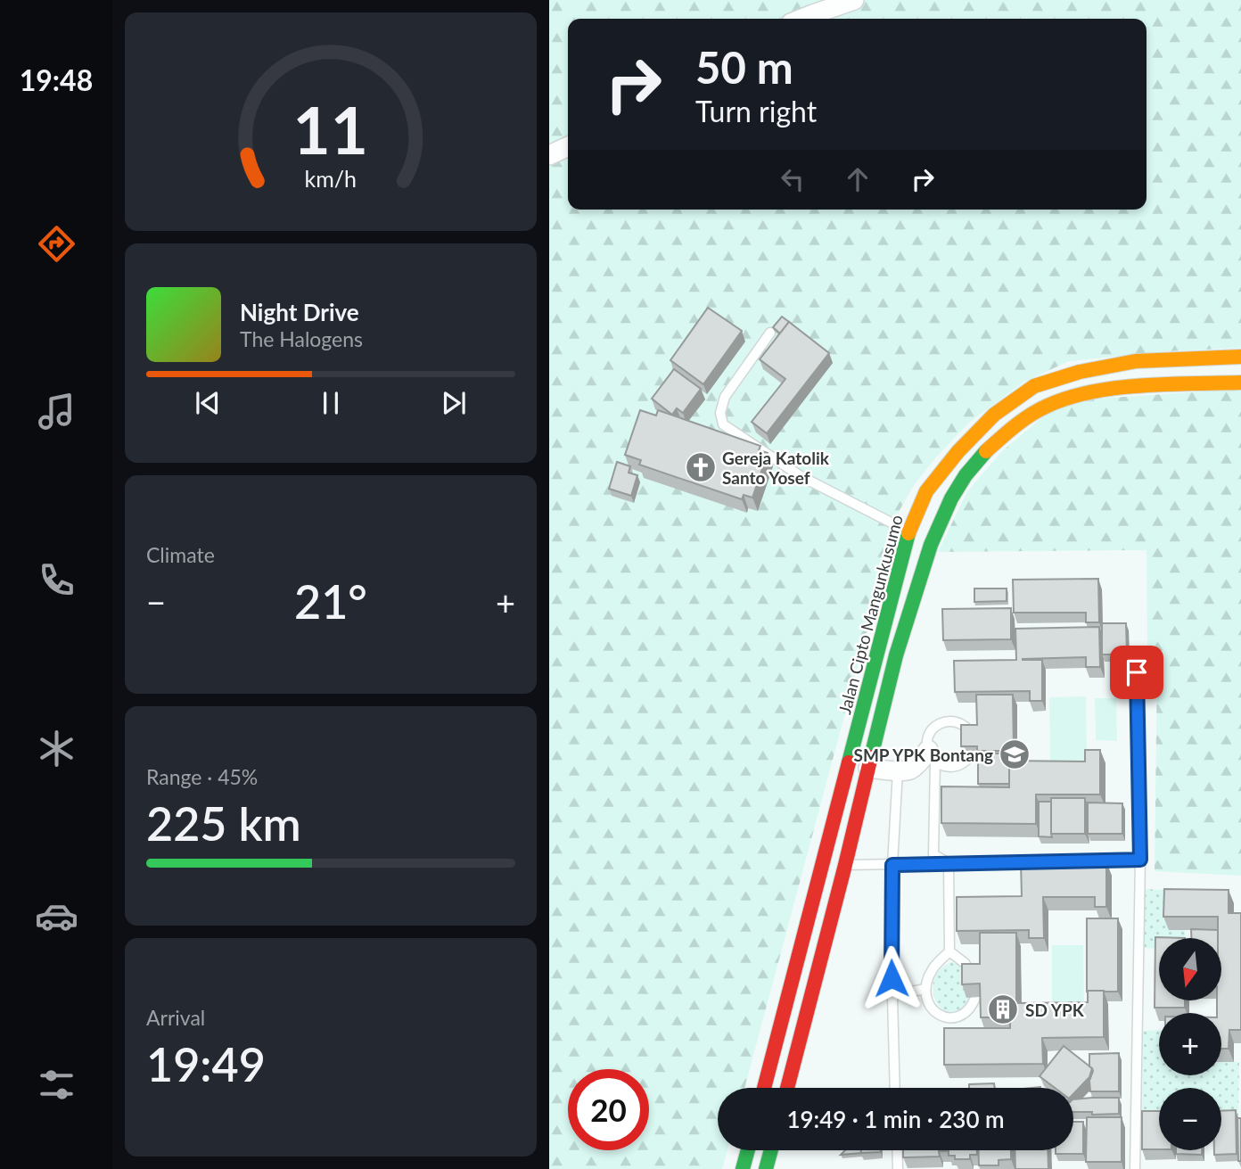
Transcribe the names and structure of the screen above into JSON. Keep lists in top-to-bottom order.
{
  "streets": {
    "street": ["Jalan Cipto Mangunkusumo"]
  },
  "places": {
    "church": ["Gereja Katolik Santo Yosef"],
    "school or university": ["SMP YPK Bontang"],
    "building": ["SD YPK"]
  },
  "north": "bottom",
  "page": {
    "tabs": "19:48",
    "turn": ["50 m", "Turn right"],
    "song": ["Night Drive", "The Halogens"],
    "tile": [
      "Climate",
      ["Range · 45%", "225 km"],
      ["Arrival", "19:49"]
    ],
    "heat": ["−", "21°", "+"],
    "map_buttons": ["+", "−"],
    "limit": "20",
    "trip": "19:49 · 1 min · 230 m",
    "gauge": ["11", "km/h"]
  }
}
